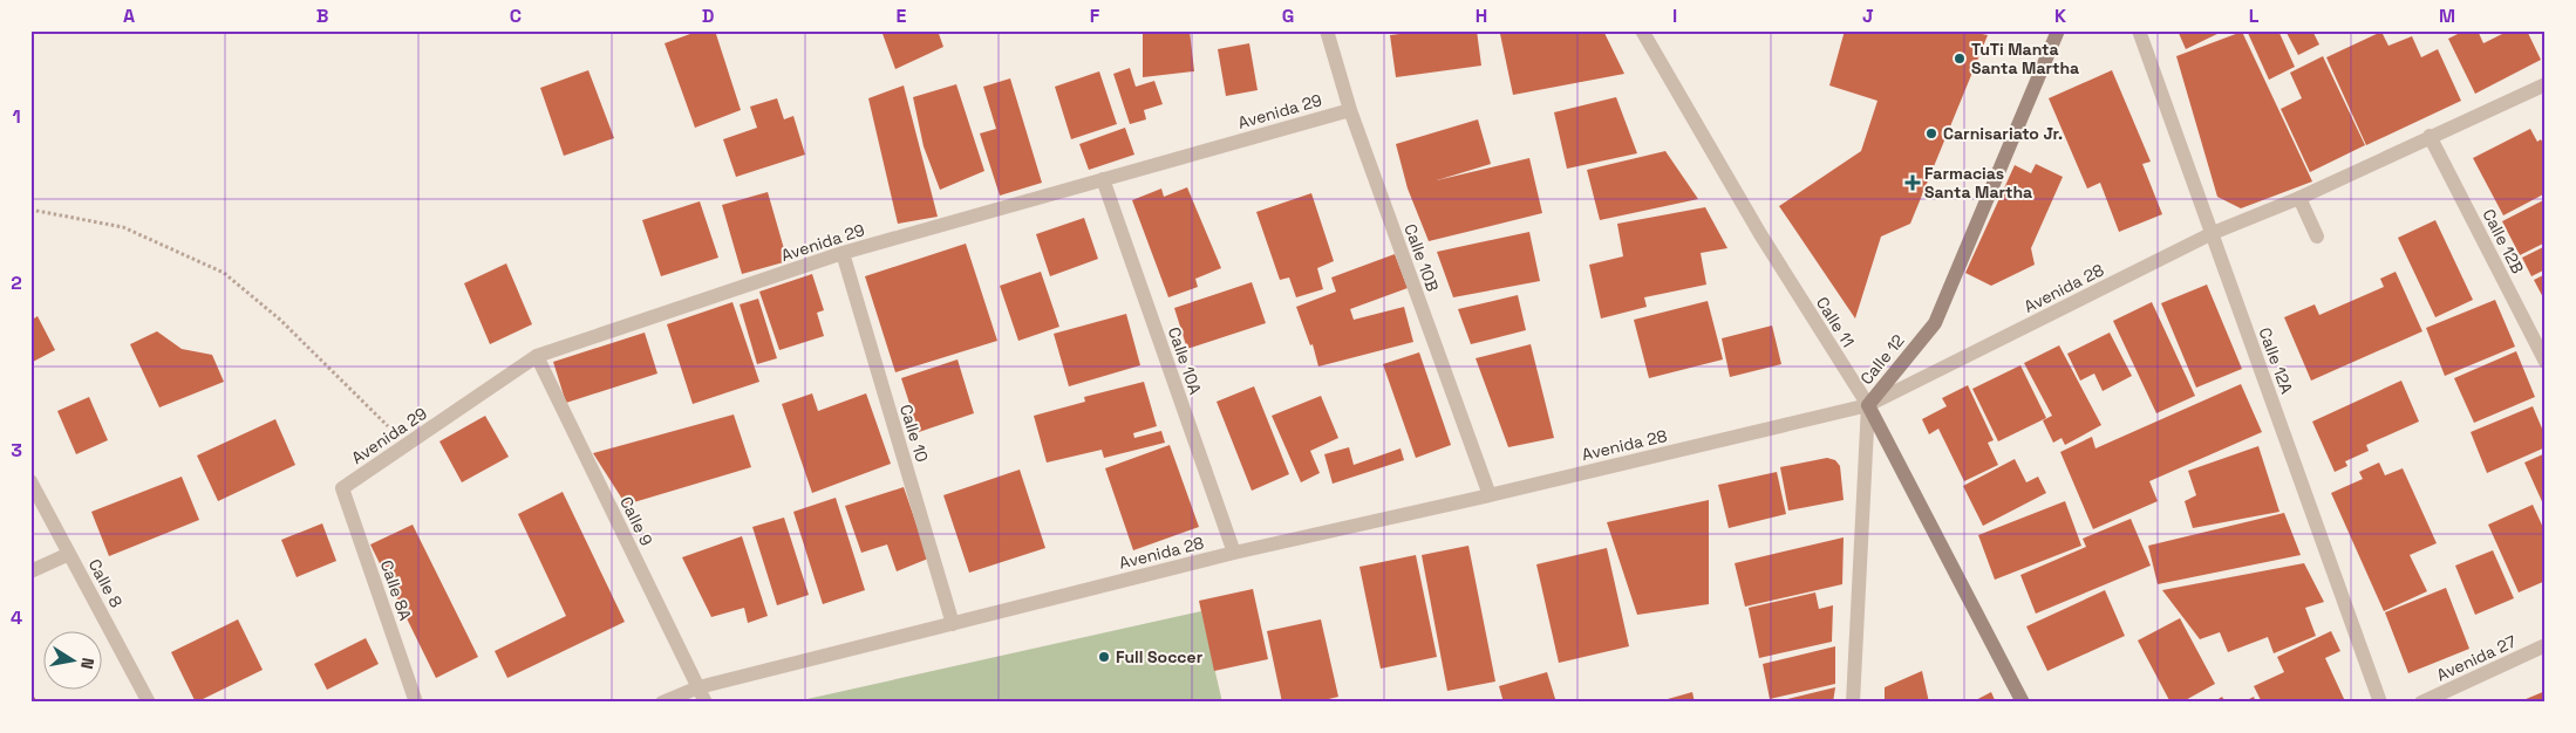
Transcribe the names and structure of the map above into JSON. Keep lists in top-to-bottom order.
{
  "streets": {
    "main road": ["Calle 12"],
    "street": [
      "Avenida 29",
      "Calle 12B",
      "Calle 10B",
      "Avenida 28",
      "Calle 11",
      "Calle 10A",
      "Calle 12A",
      "Calle 10",
      "Calle 9",
      "Calle 8",
      "Calle 8A",
      "Avenida 27"
    ]
  },
  "crossings": [
    ["Avenida 29", "Calle 10B"],
    ["Avenida 29", "Calle 10A"],
    ["Avenida 29", "Calle 10"],
    ["Avenida 29", "Calle 9"],
    ["Avenida 29", "Calle 8A"],
    ["Calle 12B", "Avenida 28"],
    ["Calle 10B", "Avenida 28"],
    ["Avenida 28", "Calle 11"],
    ["Avenida 28", "Calle 12"],
    ["Avenida 28", "Calle 10A"],
    ["Avenida 28", "Calle 12A"],
    ["Avenida 28", "Calle 10"],
    ["Avenida 28", "Calle 9"],
    ["Calle 11", "Calle 12"]
  ],
  "places": {
    "other": ["TuTi Manta Santa Martha", "Carnisariato Jr.", "Full Soccer"],
    "health": ["Farmacias Santa Martha"]
  },
  "north": "right",
  "grid": {
    "columns": [
      "A",
      "B",
      "C",
      "D",
      "E",
      "F",
      "G",
      "H",
      "I",
      "J",
      "K",
      "L",
      "M"
    ],
    "rows": [
      "1",
      "2",
      "3",
      "4"
    ]
  }
}
